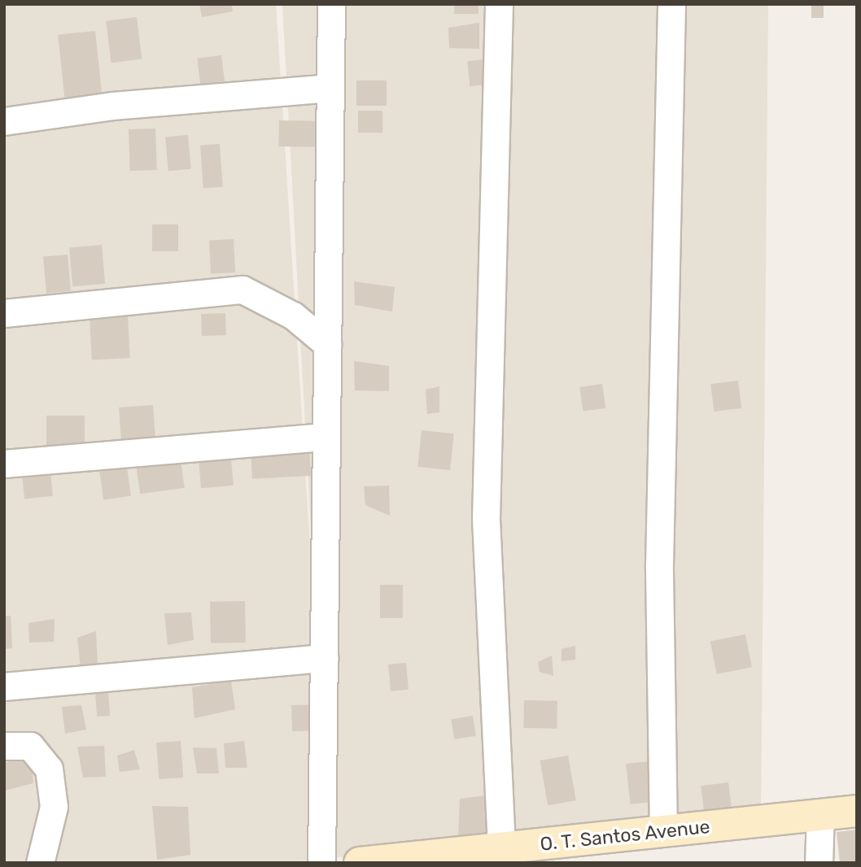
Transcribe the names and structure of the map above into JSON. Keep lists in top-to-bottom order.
{
  "streets": {
    "street": ["O. T. Santos Avenue"]
  }
}
